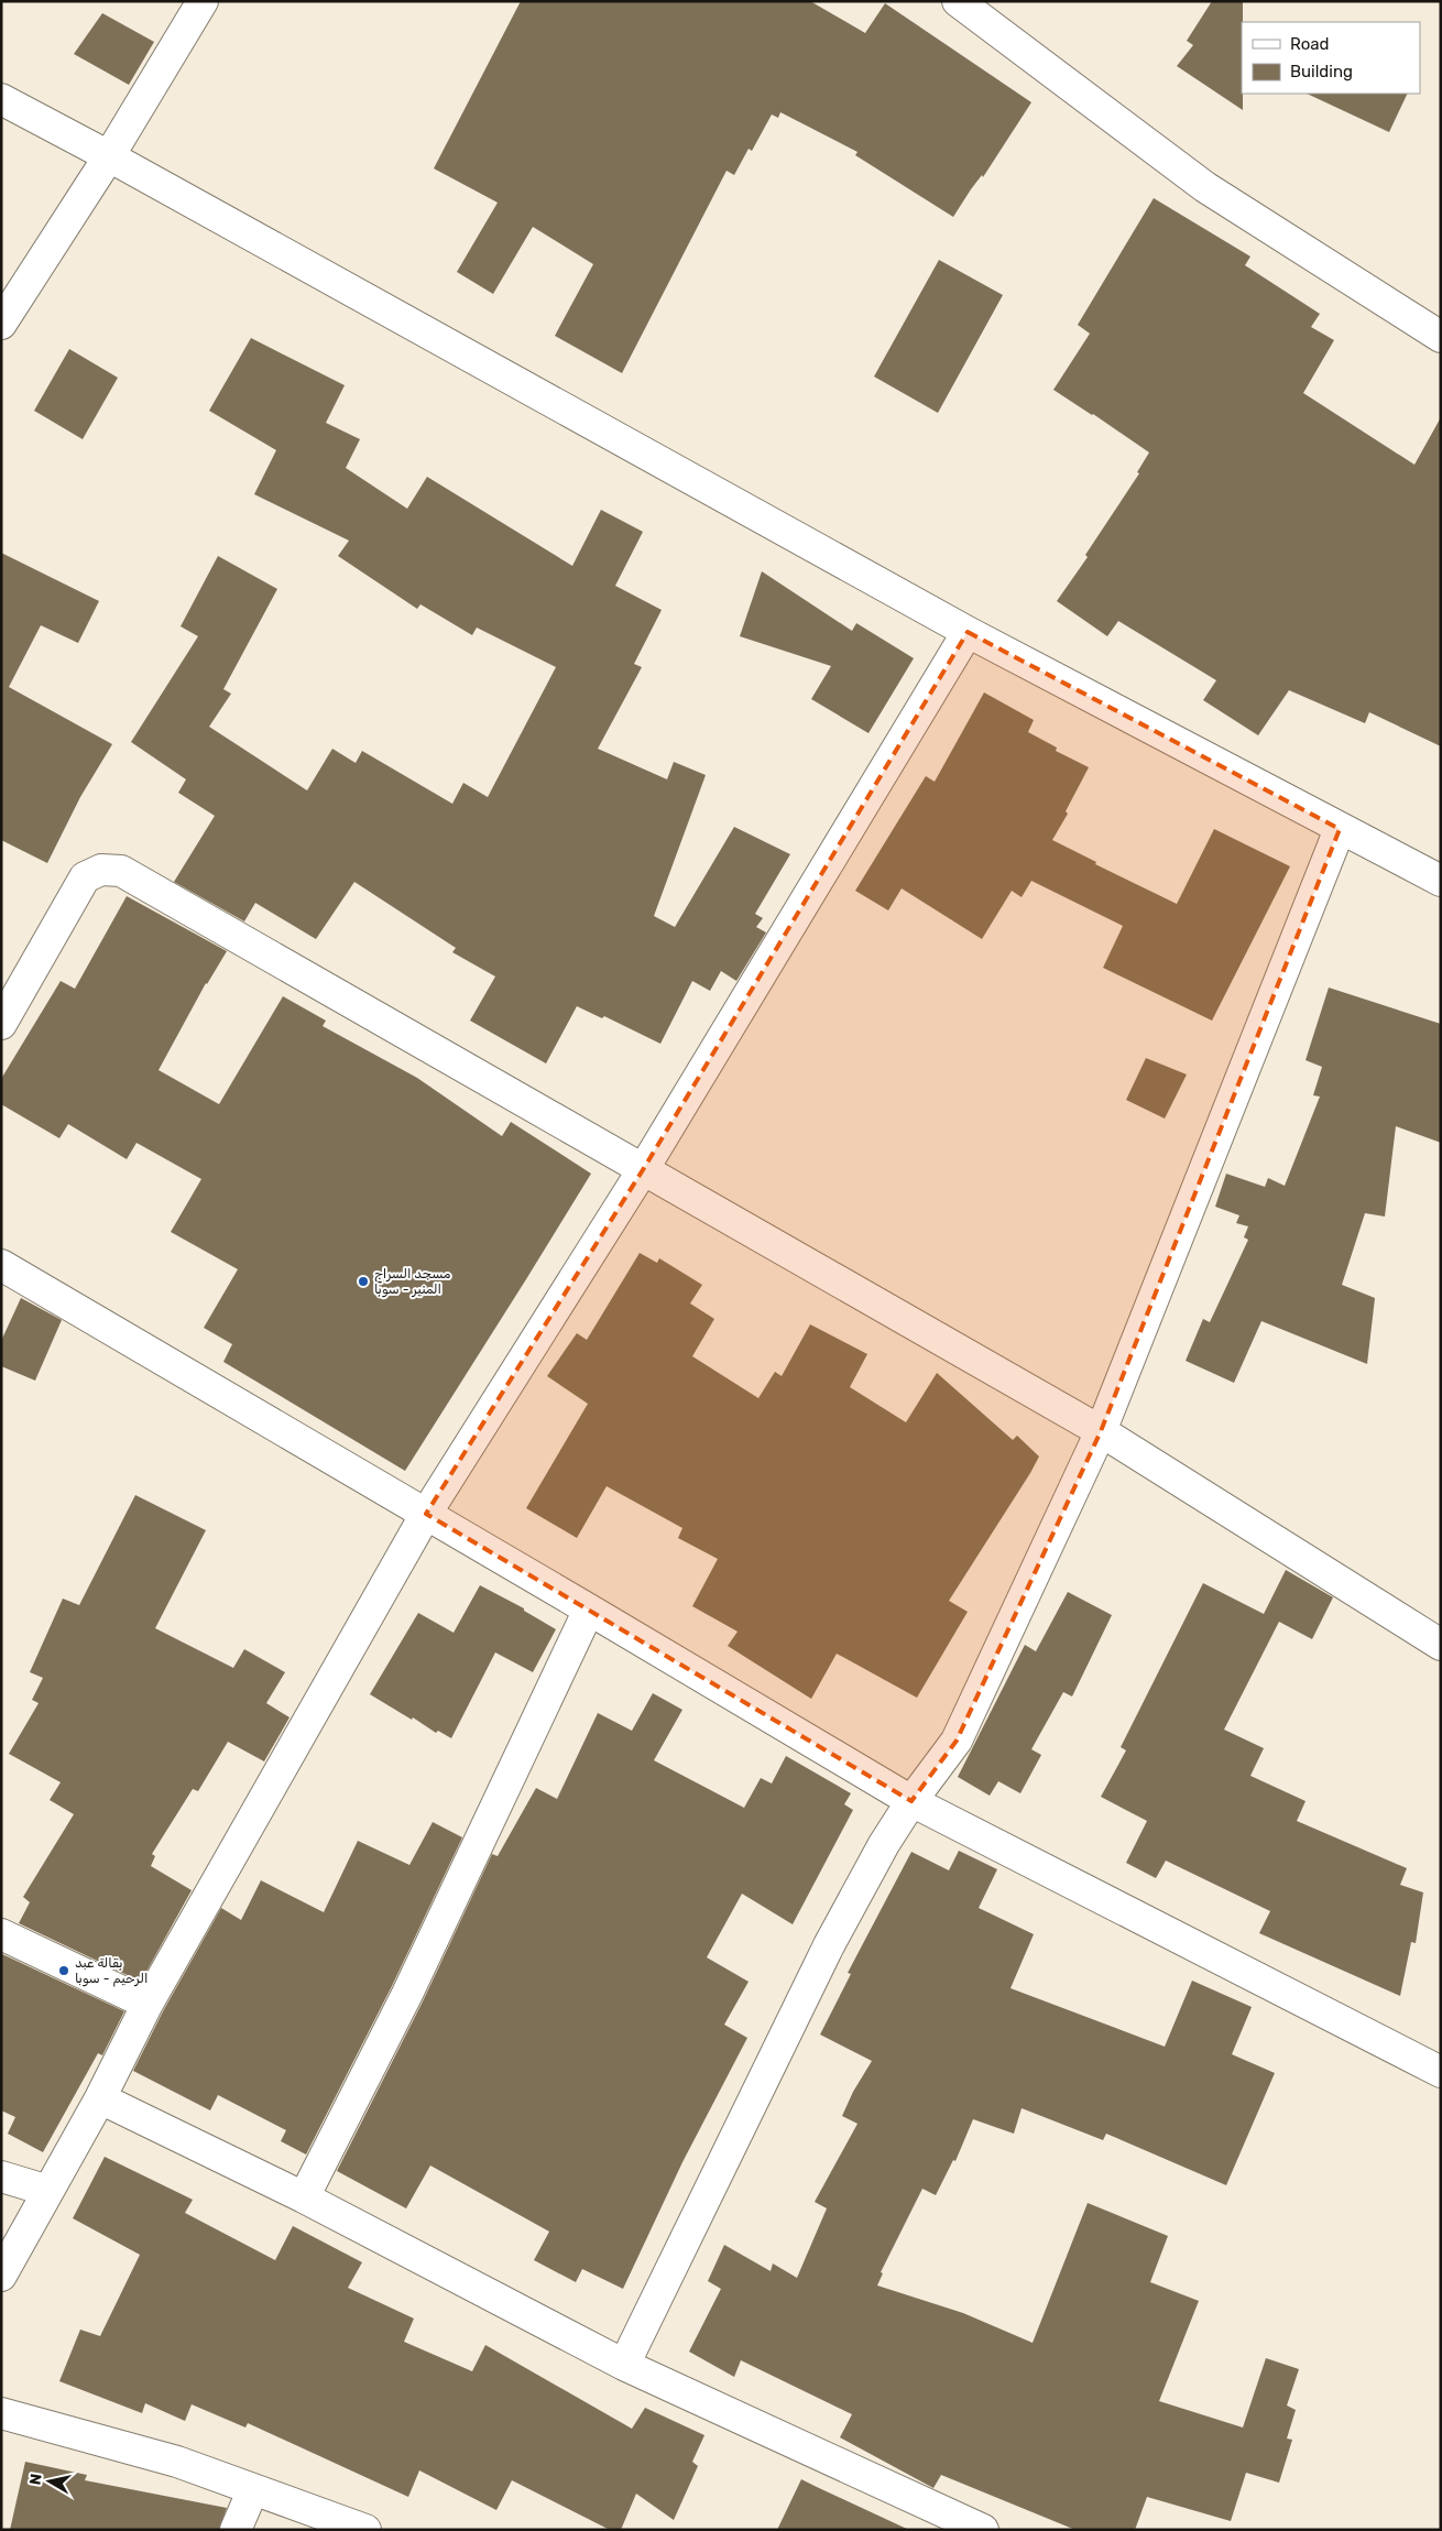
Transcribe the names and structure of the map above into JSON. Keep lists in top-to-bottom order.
{
  "places": ["مسجد السراج المنير - سوبا", "بقالة عبد الرحيم - سوبا"],
  "legend": ["Road", "Building"],
  "north": "left"
}
